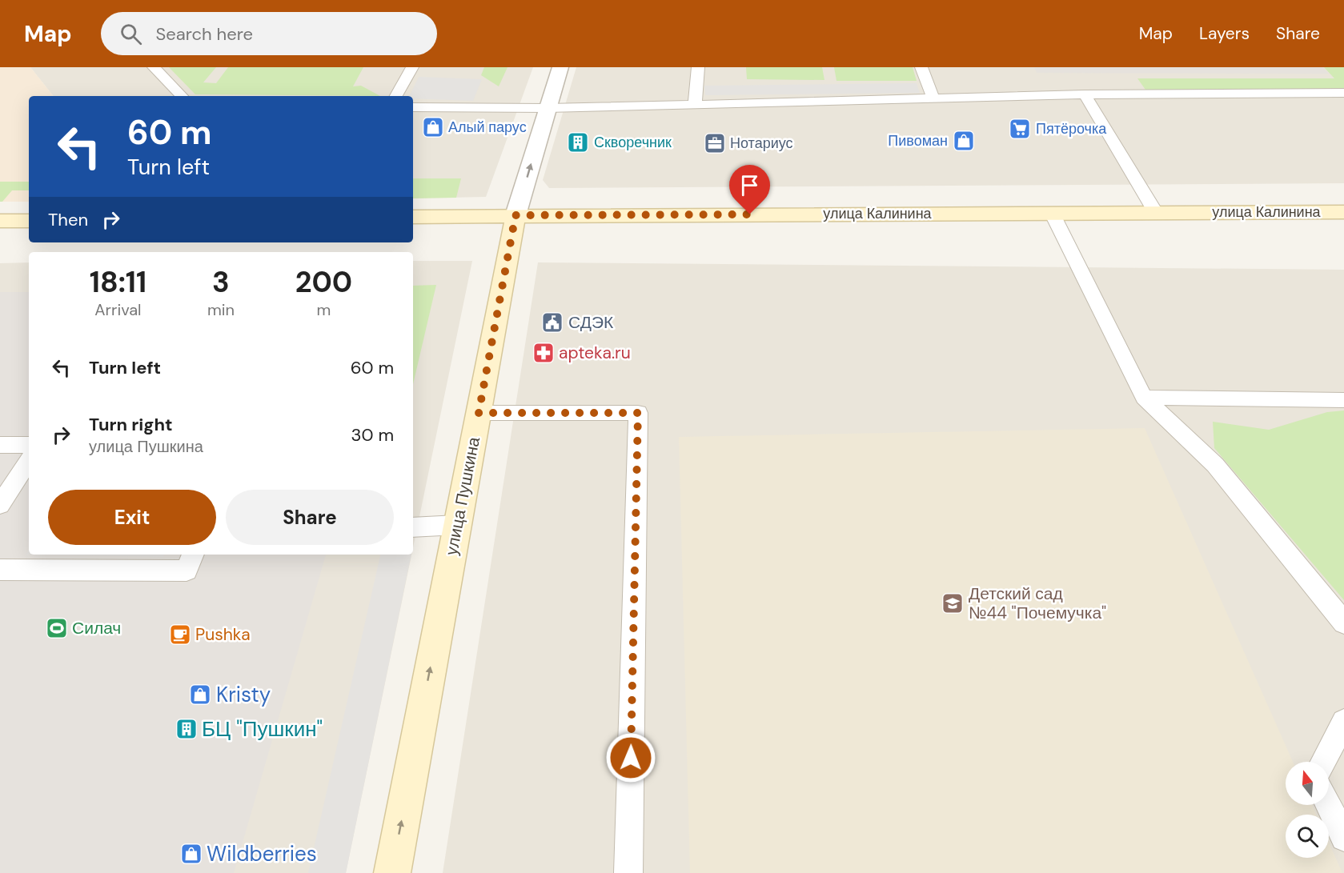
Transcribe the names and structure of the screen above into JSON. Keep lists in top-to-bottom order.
{
  "streets": {
    "street": ["улица Калинина", "улица Пушкина"]
  },
  "crossings": [
    ["улица Калинина", "улица Пушкина"]
  ],
  "one_way": ["улица Пушкина"],
  "places": {
    "shop": [
      "Алый парус",
      "Пивоман",
      "Kristy",
      "Wildberries"
    ],
    "supermarket": ["Пятёрочка"],
    "building": ["Скворечник", "БЦ \"Пушкин\""],
    "office": ["Нотариус"],
    "public building": ["СДЭК"],
    "pharmacy": ["apteka.ru"],
    "school or university": ["Детский сад №44 \"Почемучка\""],
    "sports": ["Силач"],
    "cafe": ["Pushka"]
  },
  "north": "top",
  "page": {
    "header": "Map",
    "search": "Search here",
    "nav": ["Map", "Layers", "Share"],
    "turn": ["60 m", "Turn left"],
    "then": "Then",
    "eta": [
      "18:11",
      "Arrival",
      "3",
      "min",
      "200",
      "m"
    ],
    "list": [
      {
        "name": "Turn left",
        "value": "60 m"
      },
      {
        "name": "Turn right",
        "note": "улица Пушкина",
        "value": "30 m"
      }
    ],
    "buttons": ["Exit", "Share"]
  }
}
